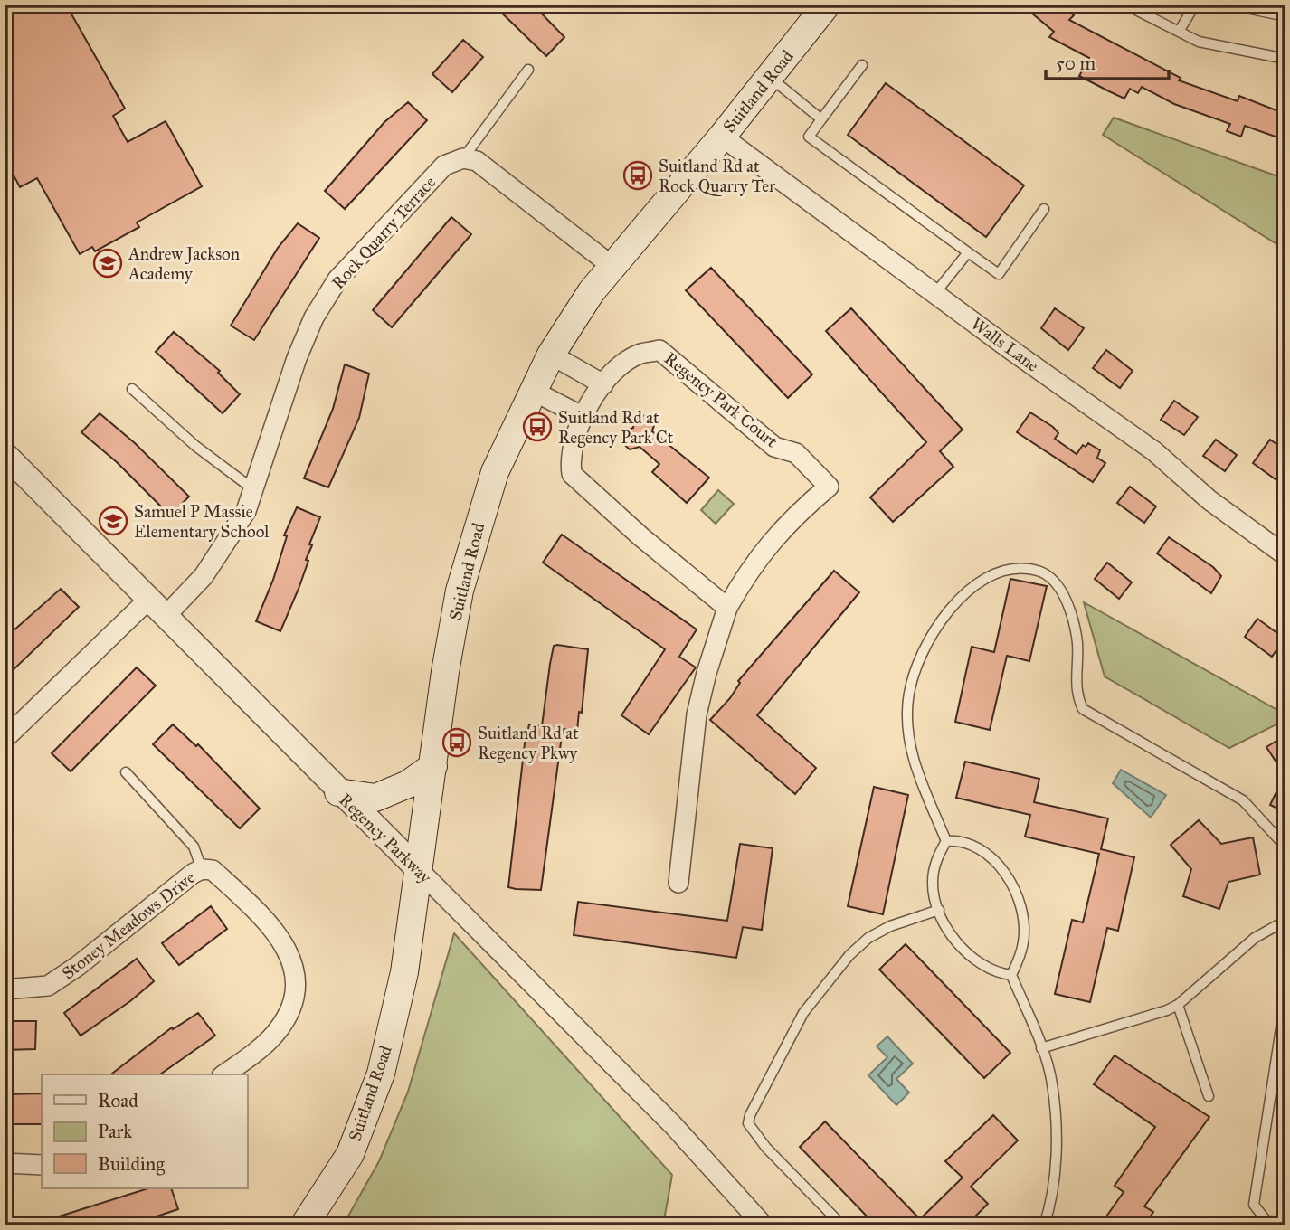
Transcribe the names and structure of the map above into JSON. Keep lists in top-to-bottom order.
{
  "streets": {
    "main road": ["Suitland Road"],
    "street": [
      "Rock Quarry Terrace",
      "Walls Lane",
      "Regency Park Court",
      "Regency Parkway",
      "Stoney Meadows Drive"
    ]
  },
  "crossings": [
    ["Suitland Road", "Walls Lane"],
    ["Suitland Road", "Regency Parkway"],
    ["Rock Quarry Terrace", "Regency Parkway"]
  ],
  "places": {
    "bus stop": ["Suitland Rd at Rock Quarry Ter", "Suitland Rd at Regency Park Ct", "Suitland Rd at Regency Pkwy"],
    "school or university": ["Andrew Jackson Academy", "Samuel P Massie Elementary School"]
  },
  "legend": ["Road", "Park", "Building"],
  "scale_bar": "50 m"
}
